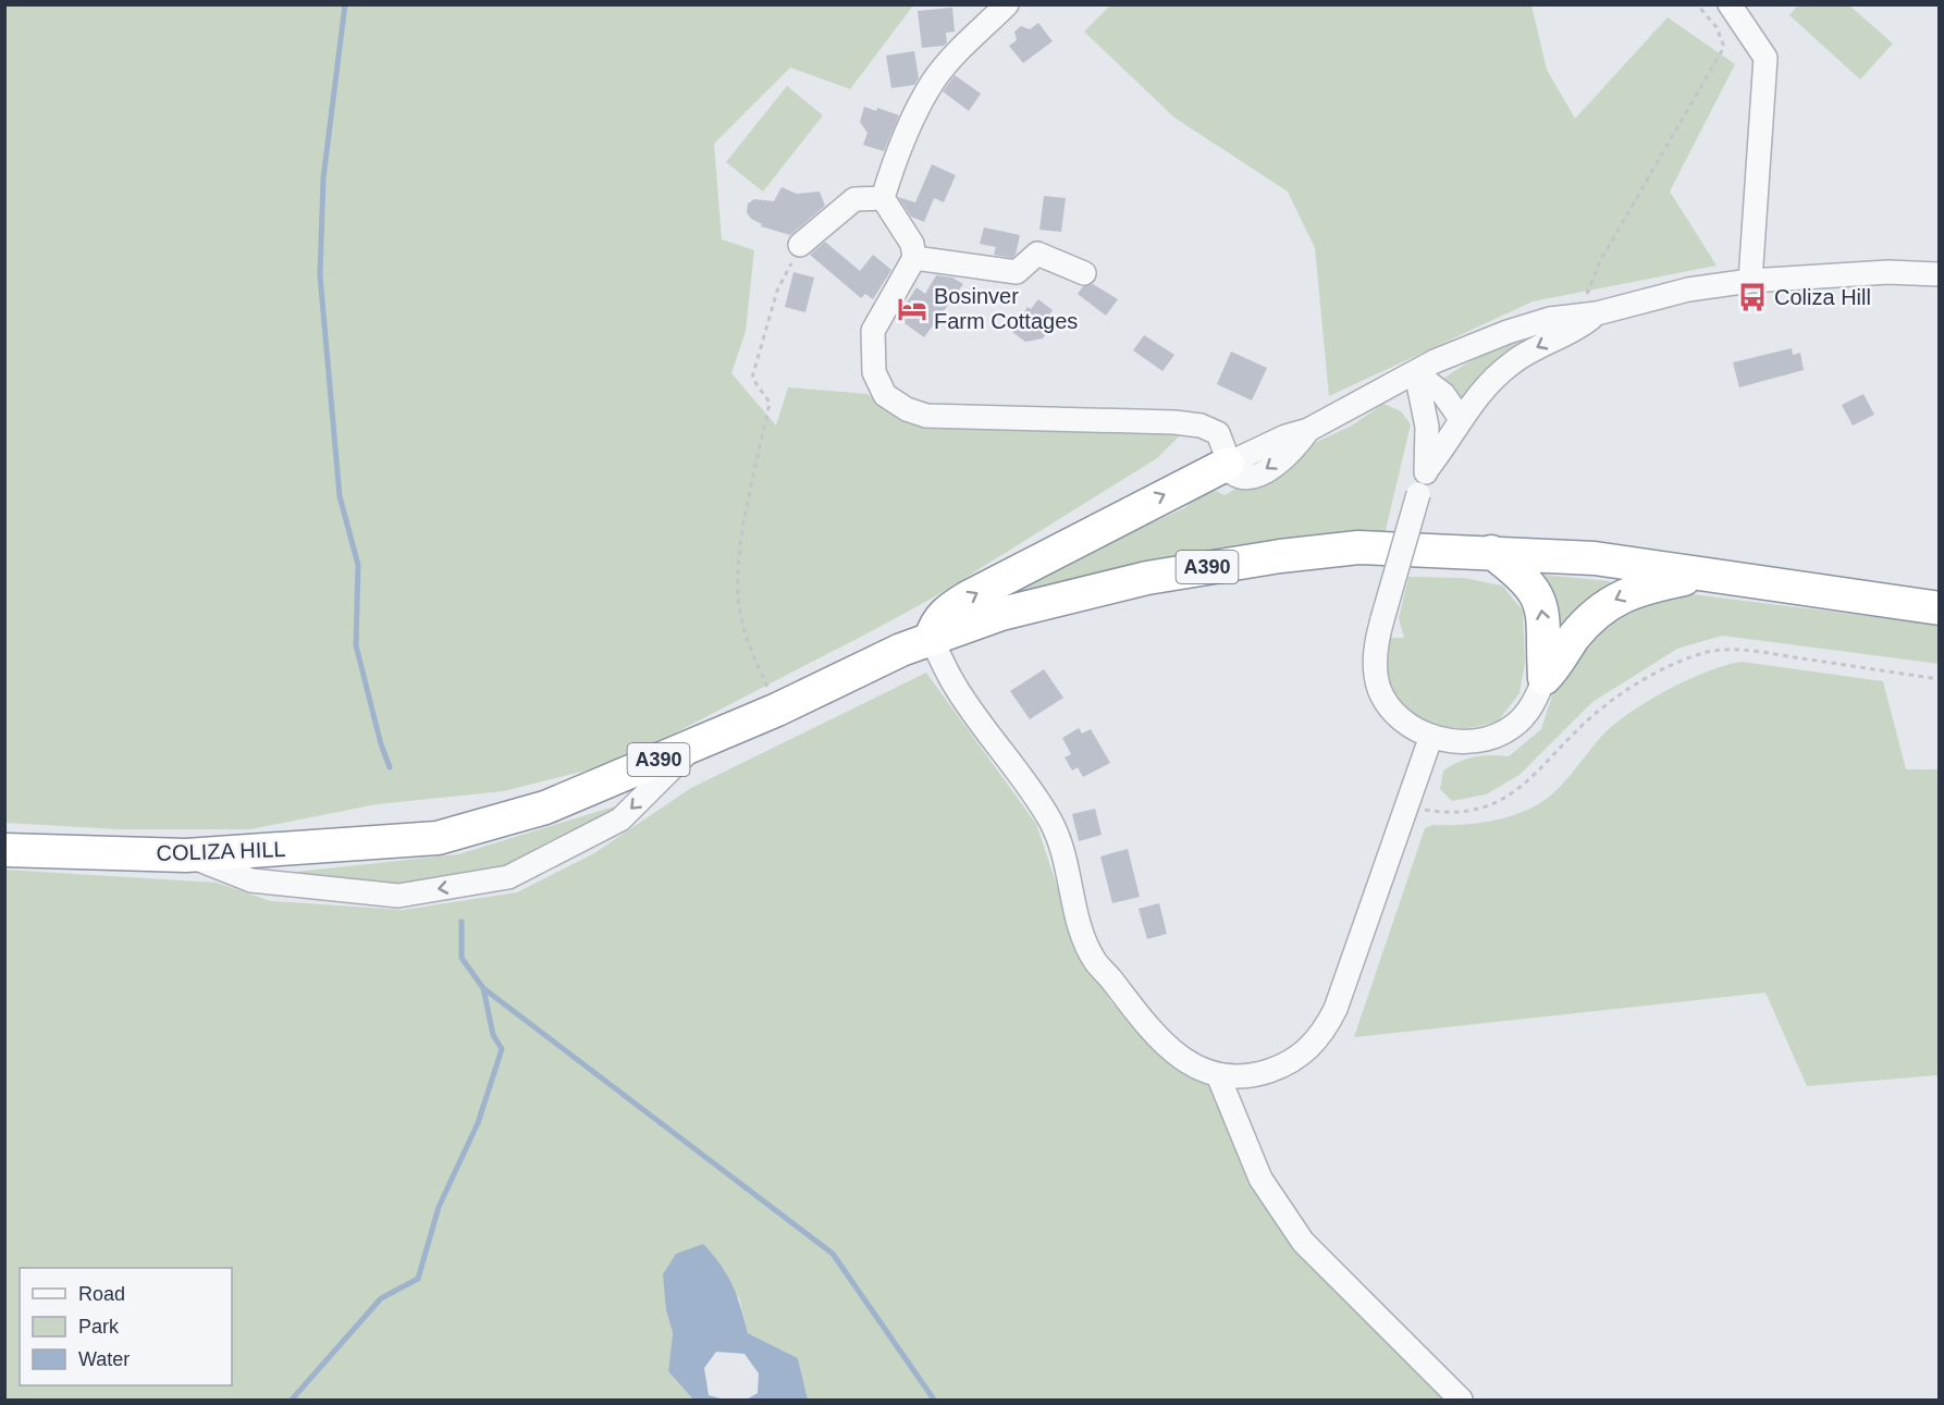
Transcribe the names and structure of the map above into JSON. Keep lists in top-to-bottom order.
{
  "streets": {
    "highway": ["A390", "COLIZA HILL"]
  },
  "crossings": [
    ["A390", "COLIZA HILL"]
  ],
  "places": {
    "bus stop": ["Coliza Hill"],
    "hotel": ["Bosinver Farm Cottages"]
  },
  "legend": ["Road", "Park", "Water"]
}
